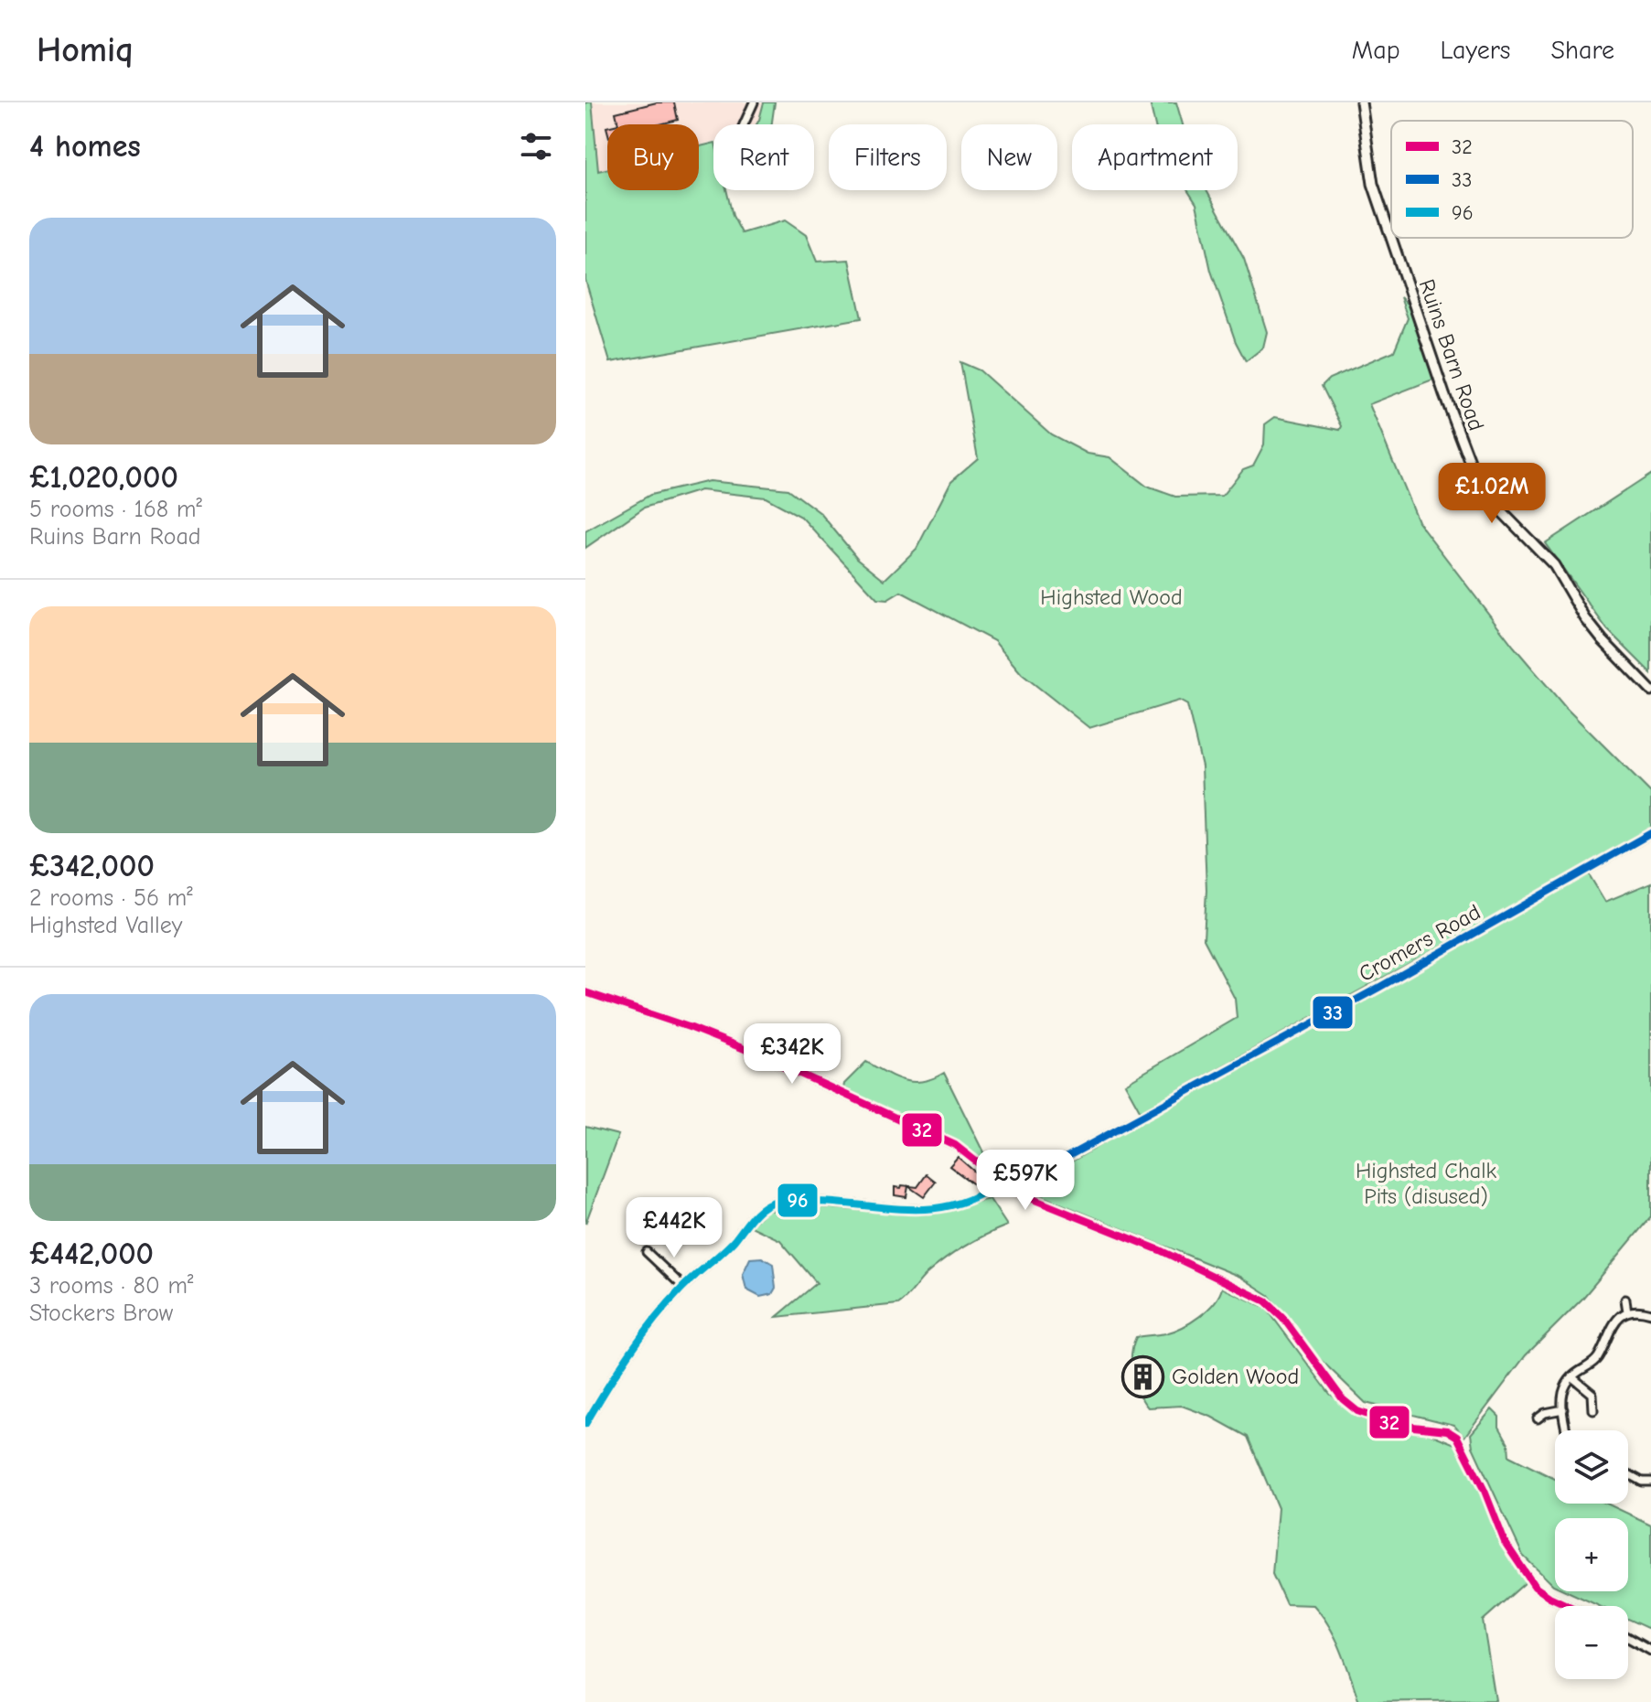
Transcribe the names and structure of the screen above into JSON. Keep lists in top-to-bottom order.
{
  "streets": {
    "street": ["Ruins Barn Road", "Cromers Road"]
  },
  "parks": ["Highsted Wood", "Highsted Chalk Pits (disused)"],
  "places": {
    "building": ["Golden Wood"]
  },
  "lines": ["transit line 33", "transit line 32", "transit line 96"],
  "legend": ["32", "33", "96"],
  "page": {
    "header": "Homiq",
    "nav": ["Map", "Layers", "Share"],
    "heading": "4 homes",
    "chip": [
      "Buy",
      "Rent",
      "Filters",
      "New",
      "Apartment"
    ],
    "list": [
      {
        "name": "£1,020,000",
        "note": "5 rooms · 168 m² · Ruins Barn Road"
      },
      {
        "name": "£342,000",
        "note": "2 rooms · 56 m² · Highsted Valley"
      },
      {
        "name": "£442,000",
        "note": "3 rooms · 80 m² · Stockers Brow"
      }
    ],
    "price": [
      "£1.02M",
      "£342K",
      "£597K",
      "£442K"
    ],
    "map_buttons": ["+", "−"]
  }
}
